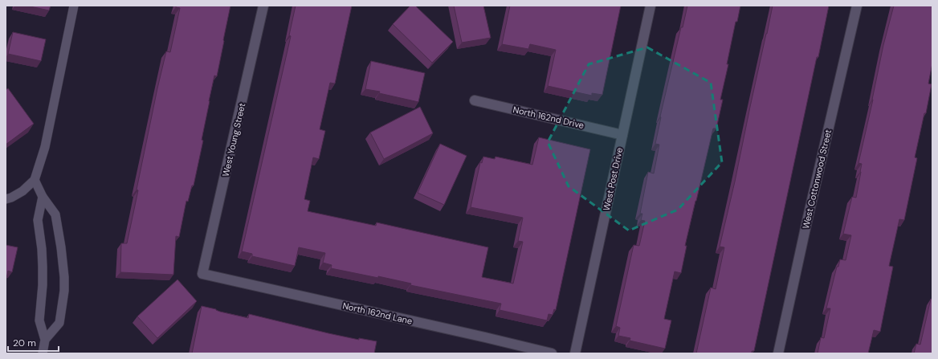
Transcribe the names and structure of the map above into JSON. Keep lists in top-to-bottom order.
{
  "streets": {
    "street": [
      "North 162nd Drive",
      "West Young Street",
      "West Post Drive",
      "West Cottonwood Street",
      "North 162nd Lane"
    ]
  },
  "crossings": [
    ["North 162nd Drive", "West Post Drive"],
    ["West Young Street", "North 162nd Lane"]
  ],
  "scale_bar": "20 m"
}
